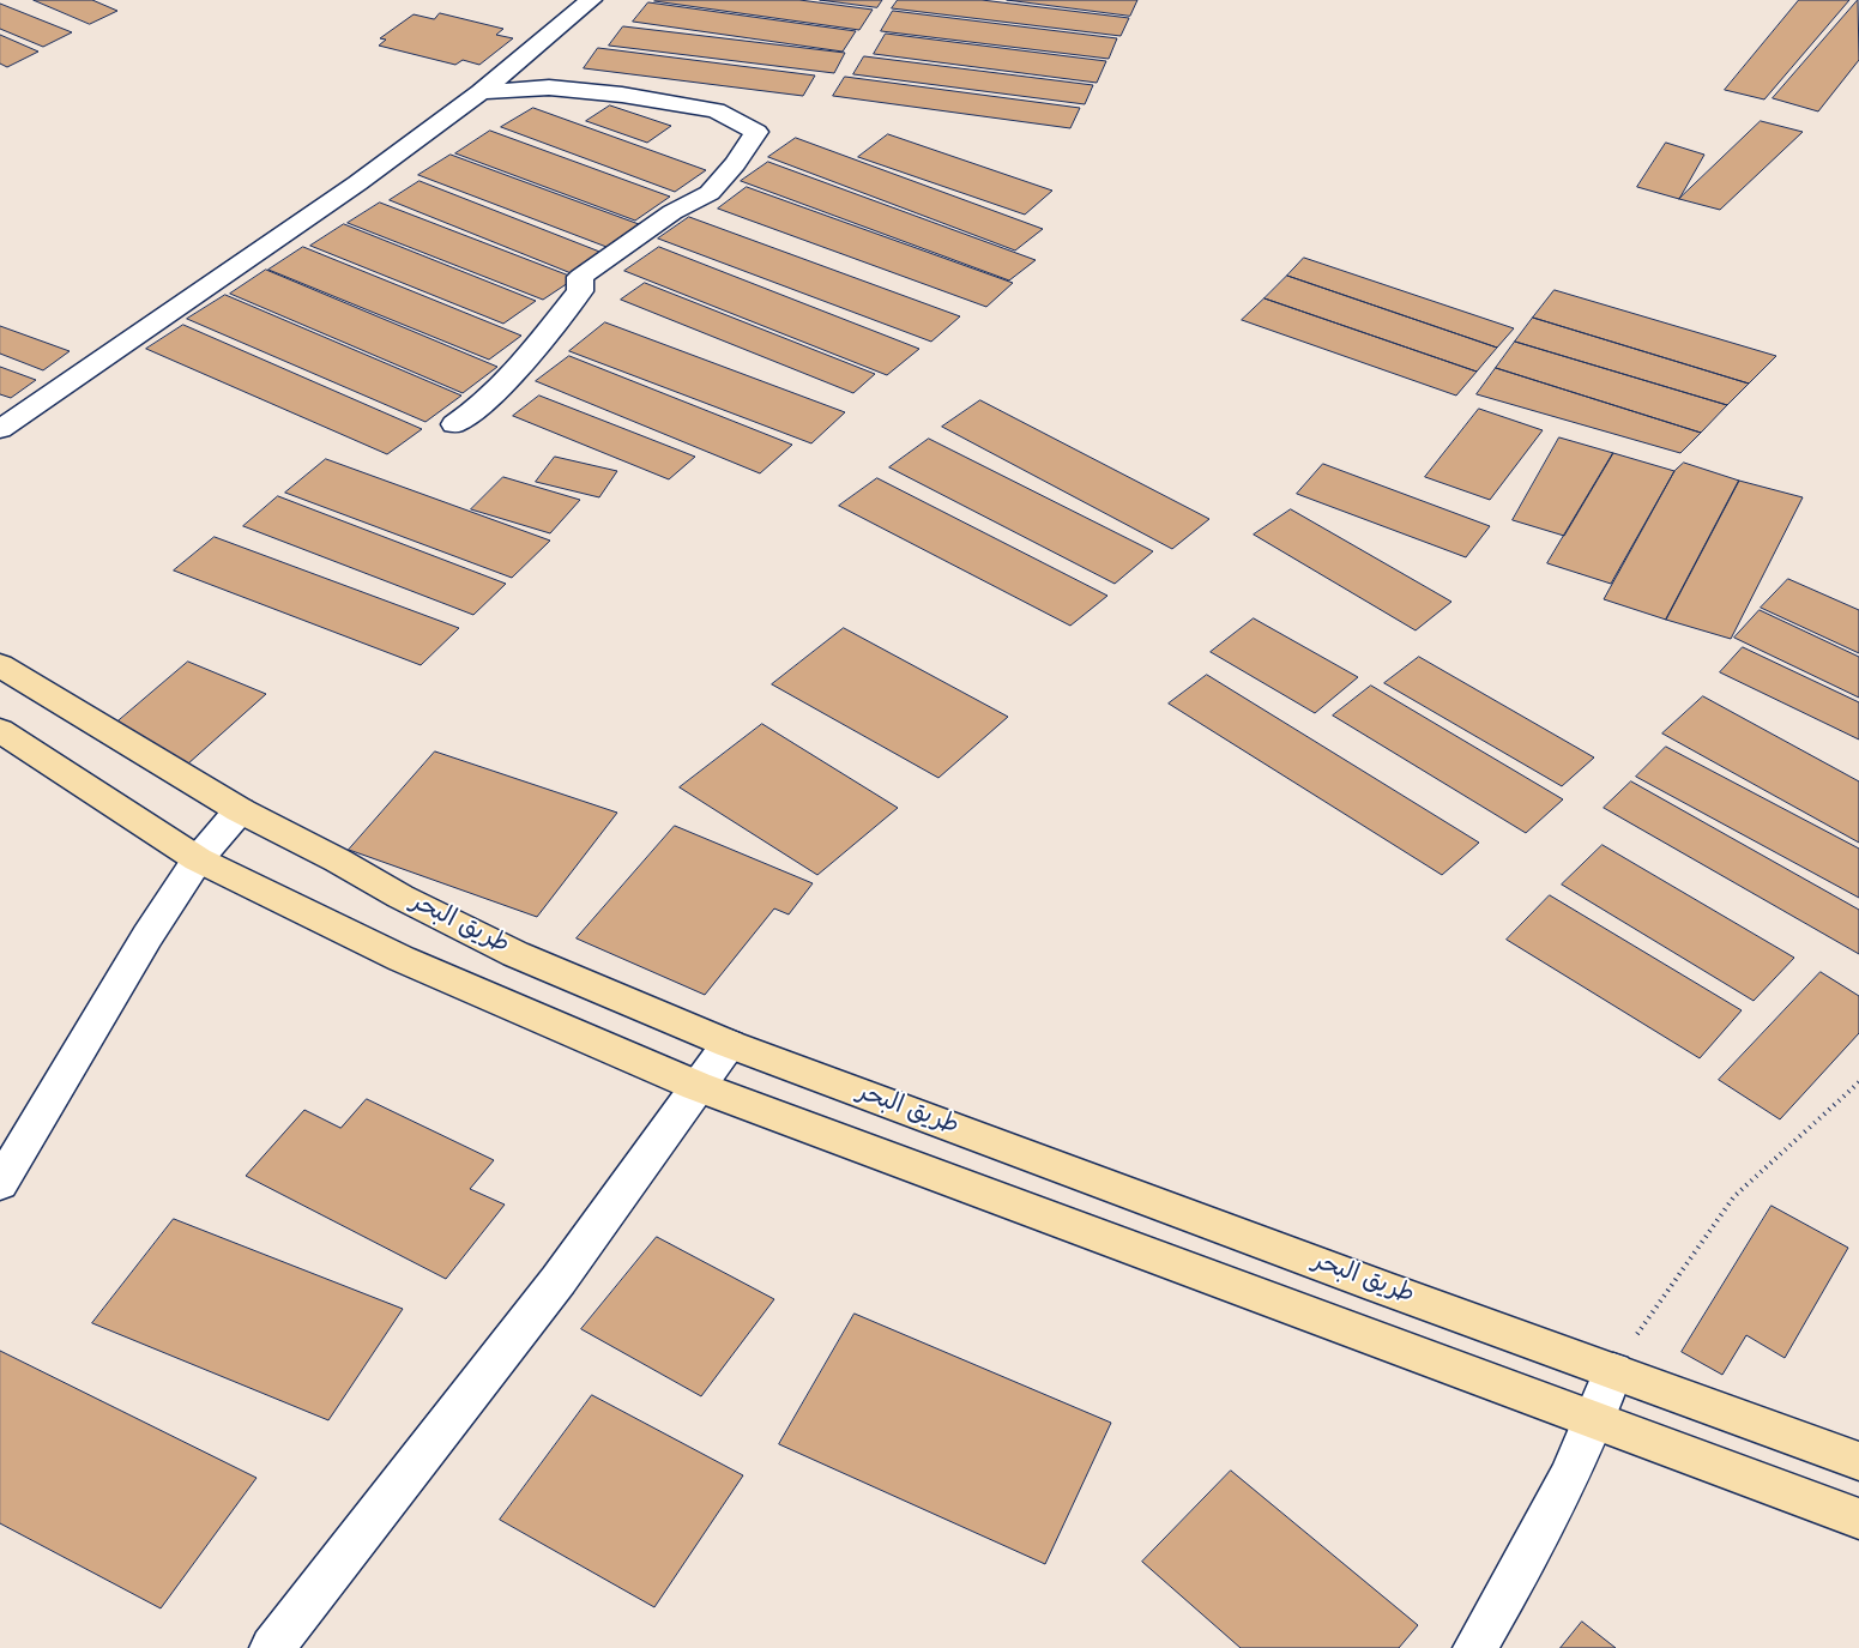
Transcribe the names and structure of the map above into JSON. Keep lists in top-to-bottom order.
{
  "streets": {
    "highway": ["طريق البحر"]
  }
}
